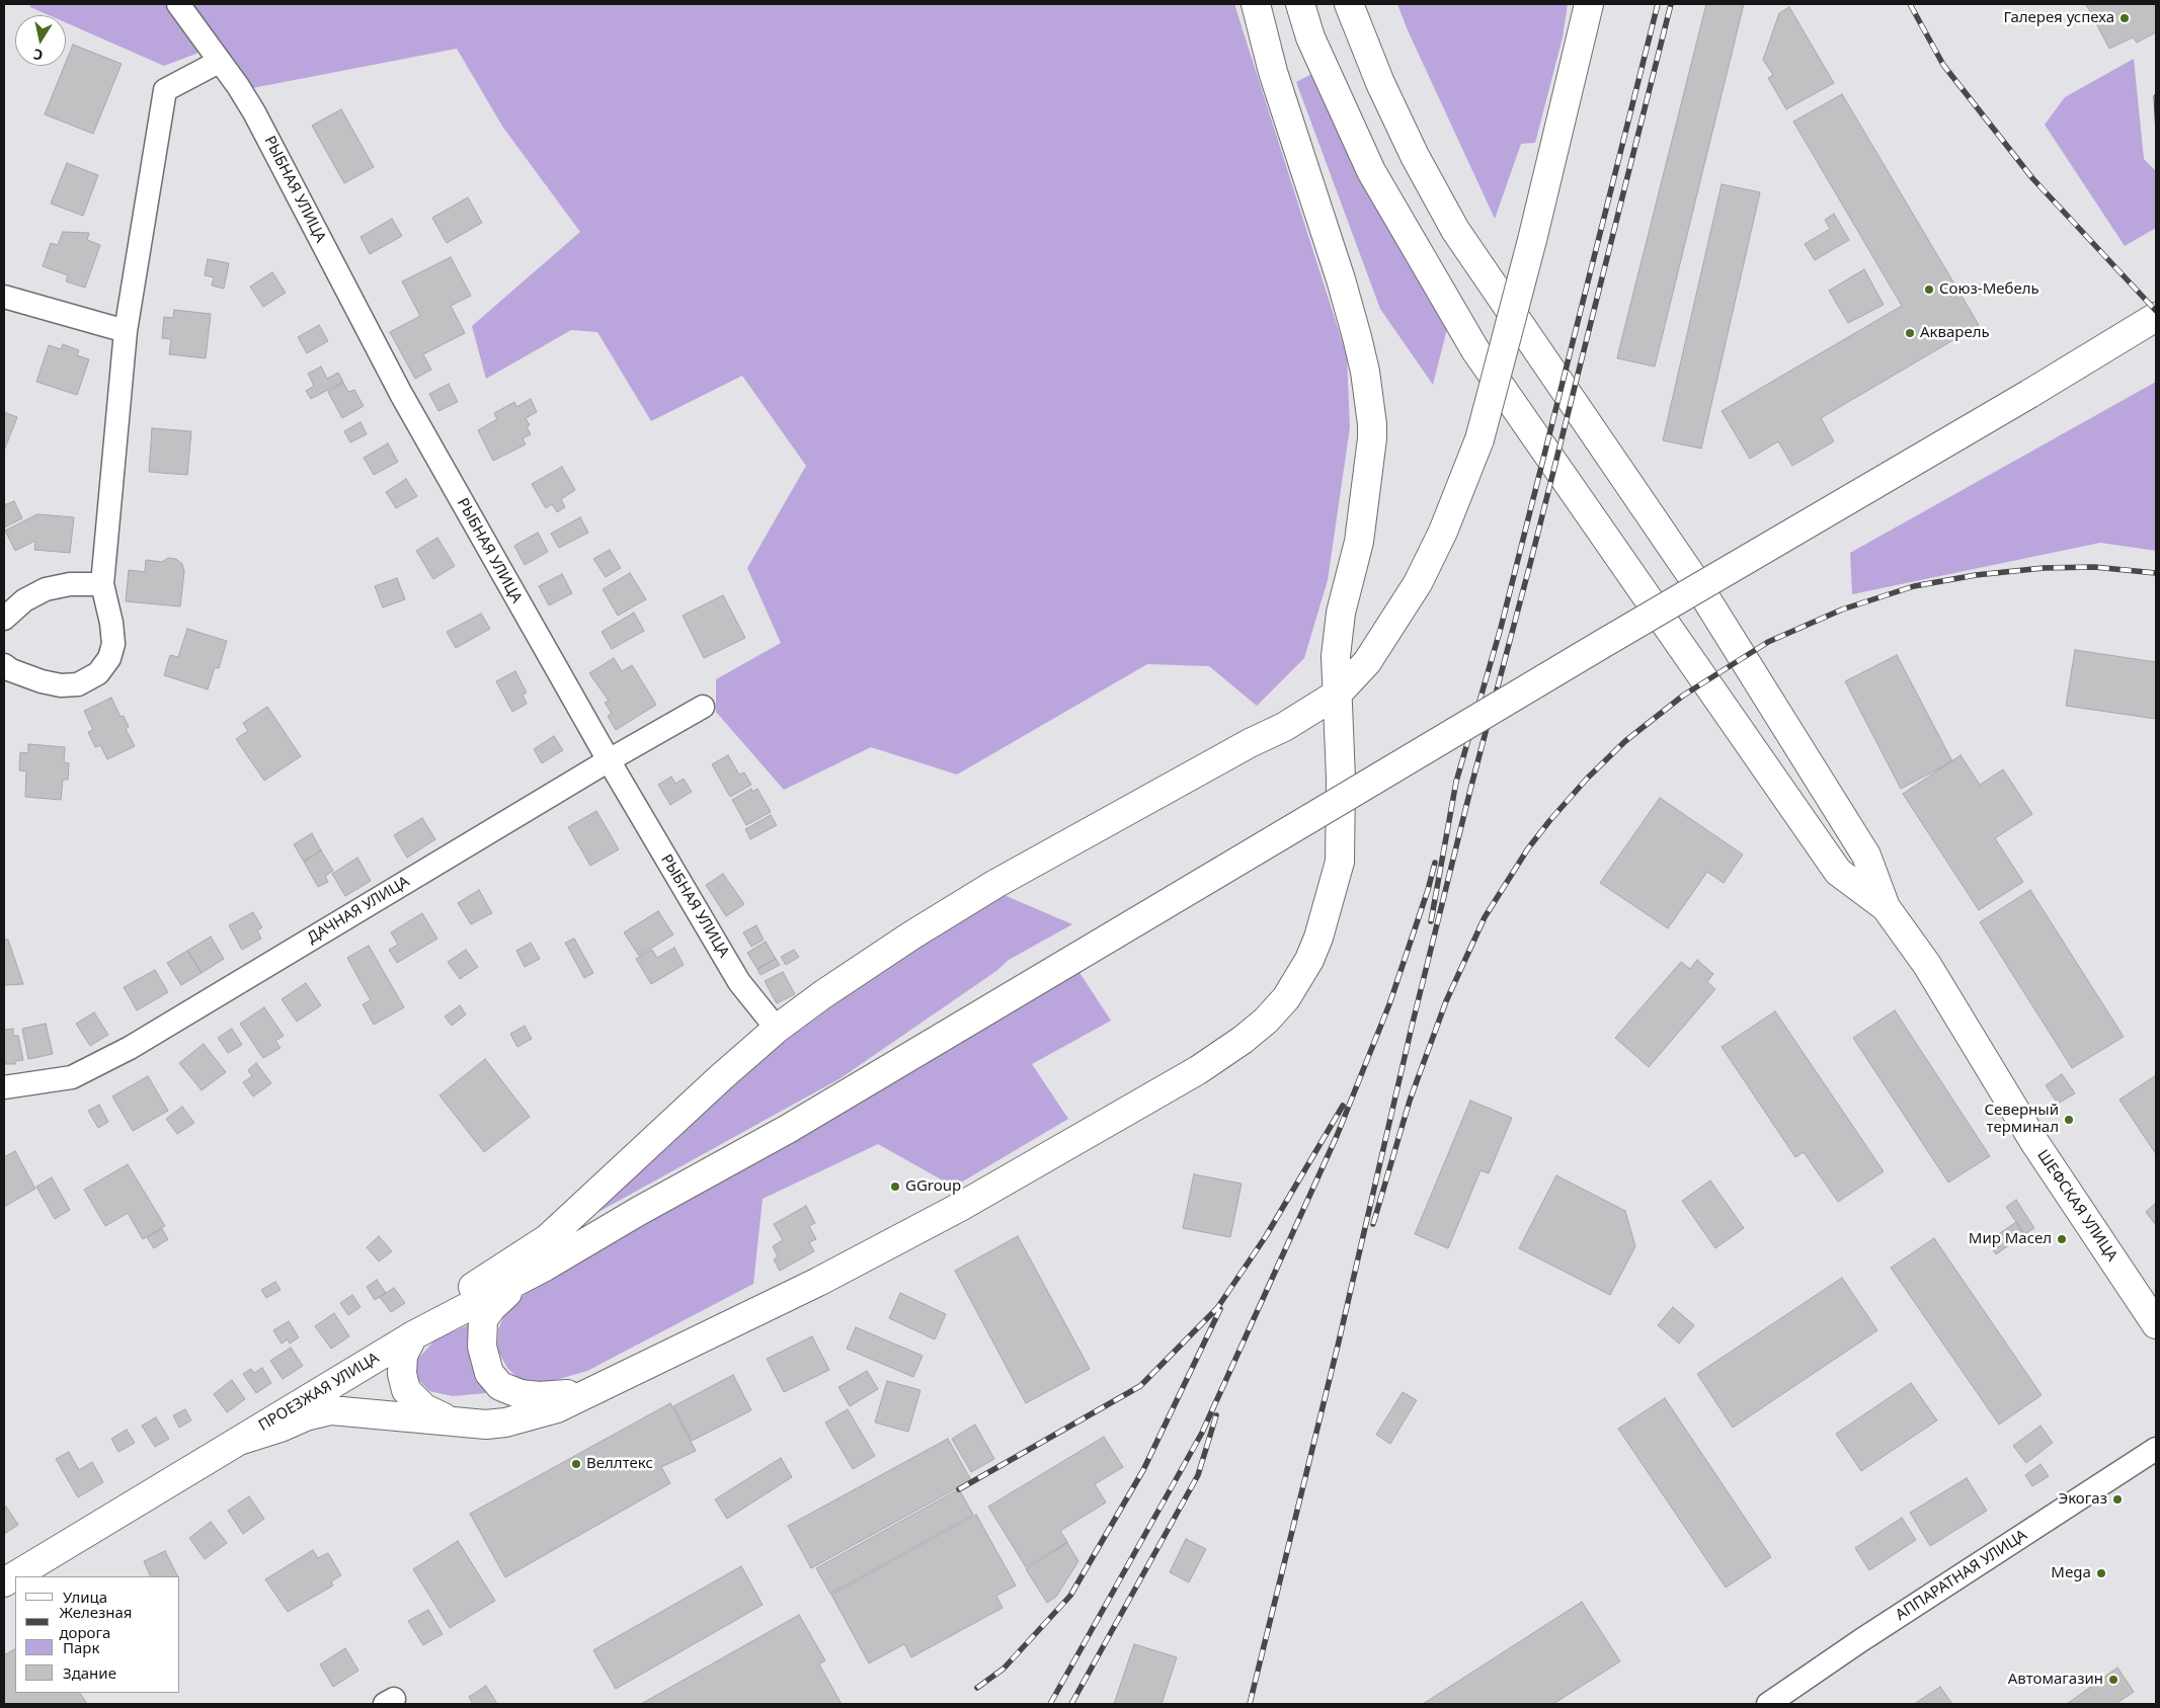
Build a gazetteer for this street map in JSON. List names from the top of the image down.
{
  "streets": {
    "main road": ["ШЕФСКАЯ УЛИЦА", "ПРОЕЗЖАЯ УЛИЦА"],
    "street": ["РЫБНАЯ УЛИЦА", "ДАЧНАЯ УЛИЦА", "АППАРАТНАЯ УЛИЦА"]
  },
  "crossings": [
    ["РЫБНАЯ УЛИЦА", "ДАЧНАЯ УЛИЦА"]
  ],
  "places": [
    "Галерея успеха",
    "Союз-Мебель",
    "Акварель",
    "Северный терминал",
    "GGroup",
    "Мир Масел",
    "Веллтекс",
    "Экогаз",
    "Mega",
    "Автомагазин"
  ],
  "legend": [
    "Улица",
    "Железная дорога",
    "Парк",
    "Здание"
  ],
  "north": "bottom"
}
